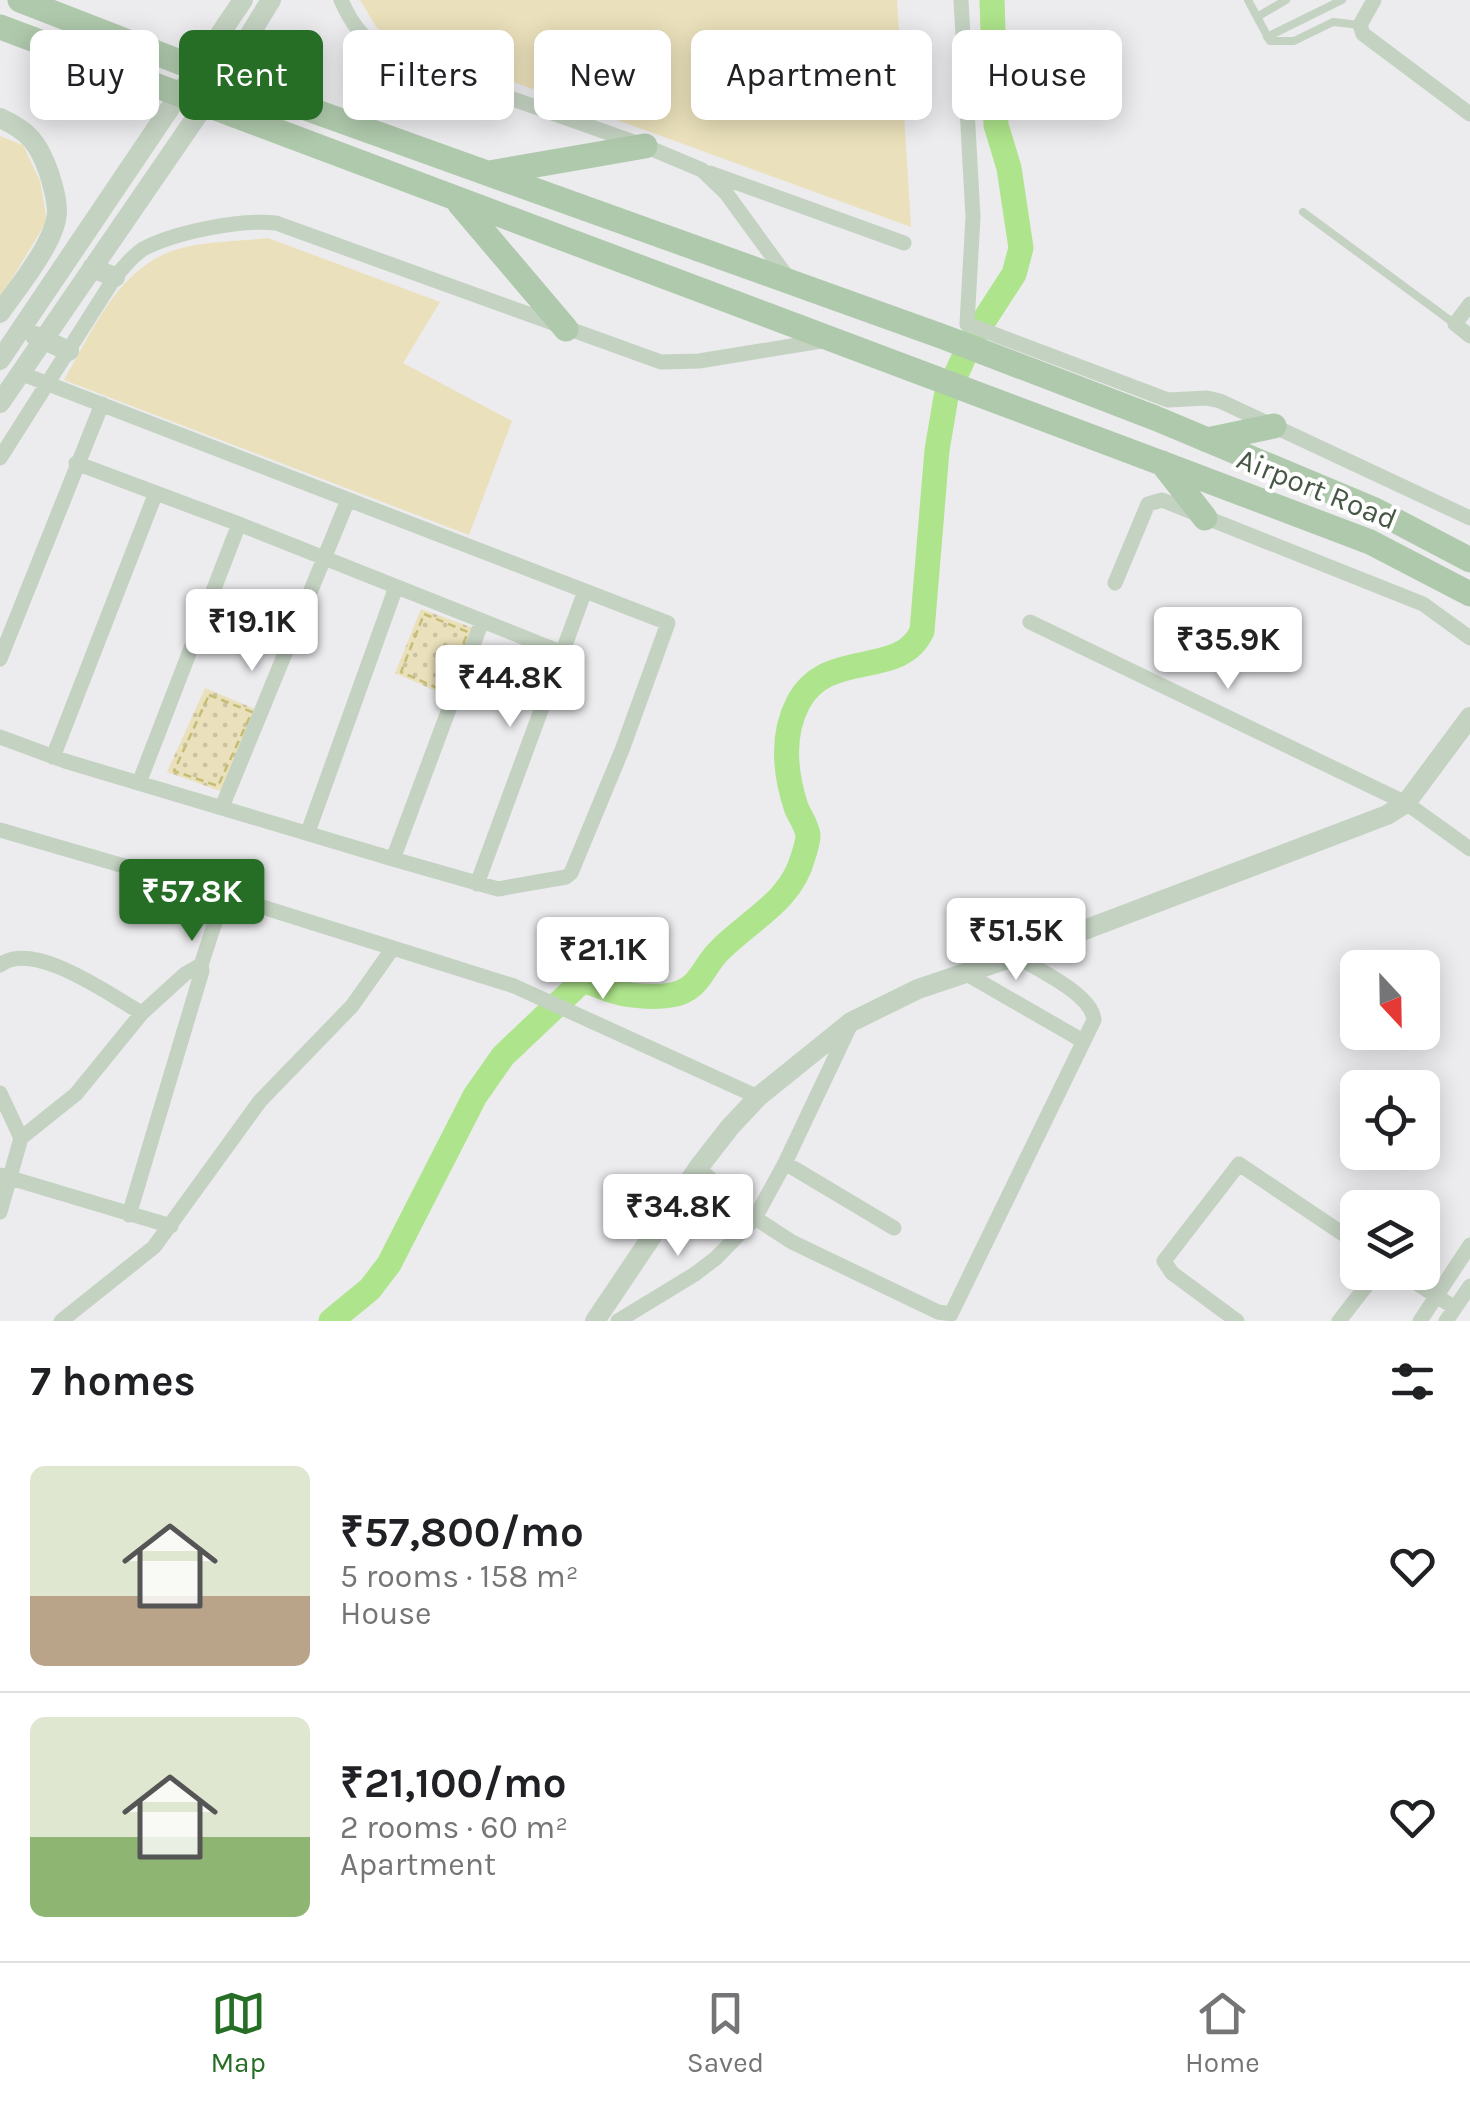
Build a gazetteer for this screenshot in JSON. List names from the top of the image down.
{
  "streets": {
    "main road": ["Airport Road"]
  },
  "north": "bottom",
  "page": {
    "chip": [
      "Buy",
      "Rent",
      "Filters",
      "New",
      "Apartment",
      "House"
    ],
    "price": [
      "₹19.1K",
      "₹35.9K",
      "₹44.8K",
      "₹57.8K",
      "₹51.5K",
      "₹21.1K",
      "₹34.8K"
    ],
    "heading": "7 homes",
    "list": [
      {
        "name": "₹57,800/mo",
        "note": "5 rooms · 158 m² · House"
      },
      {
        "name": "₹21,100/mo",
        "note": "2 rooms · 60 m² · Apartment"
      }
    ],
    "tabs": ["Map", "Saved", "Home"]
  }
}
